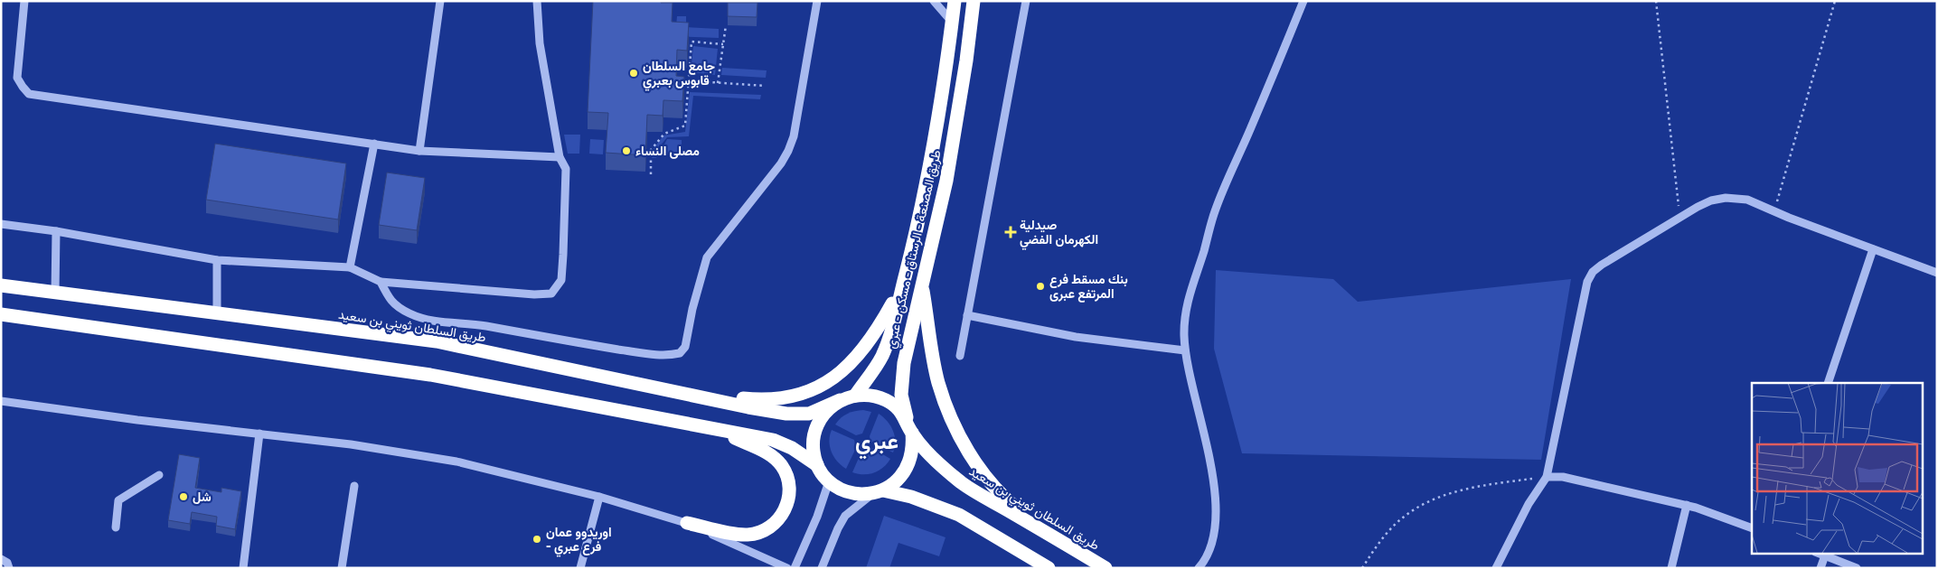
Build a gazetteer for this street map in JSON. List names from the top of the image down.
{
  "streets": {
    "highway": ["طريق المصنعة - الرستاق - مسكن - عبري", "طريق السلطان ثويني بن سعيد"]
  },
  "crossings": [
    ["طريق المصنعة - الرستاق - مسكن - عبري", "طريق السلطان ثويني بن سعيد"]
  ],
  "districts": ["عبري"],
  "places": {
    "other": [
      "جامع السلطان قابوس بعبري",
      "مصلى النساء",
      "بنك مسقط فرع المرتفع عبرى",
      "شل",
      "اوريدوو عمان - فرع عبري"
    ],
    "health": ["صيدلية الكهرمان الفضي"]
  }
}
